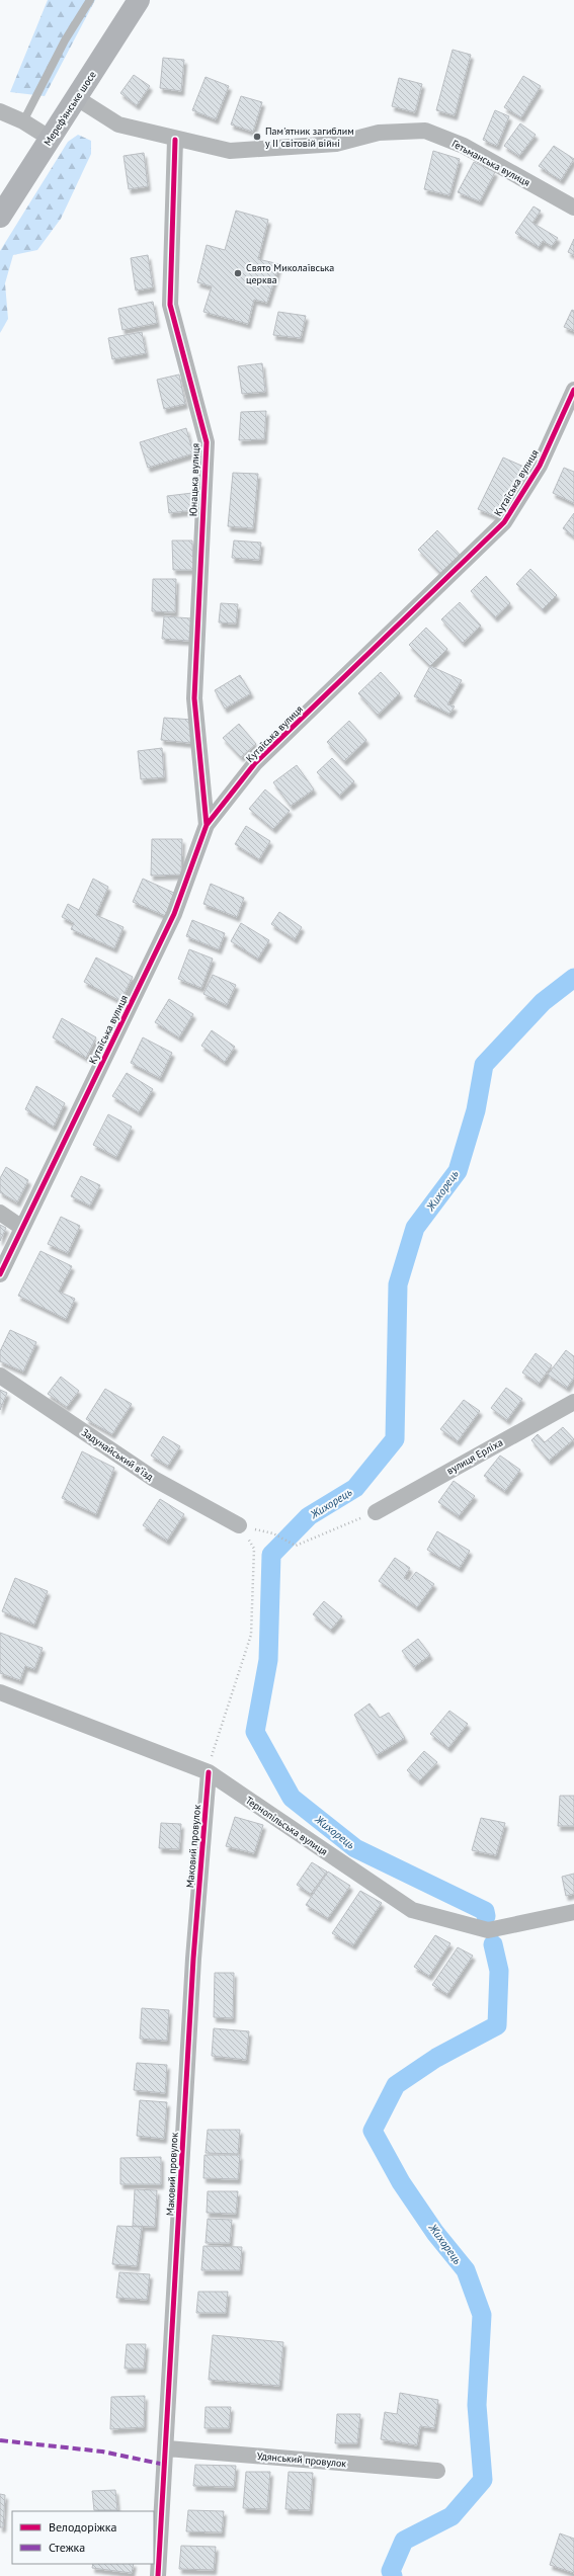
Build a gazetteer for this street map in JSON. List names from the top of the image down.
{
  "streets": {
    "highway": ["Мереф'янське шосе"],
    "street": [
      "Гетьманська вулиця",
      "Юнацька вулиця",
      "Кутаїська вулиця",
      "Задунайський в’їзд",
      "вулиця Ерліха",
      "Тернопільська вулиця",
      "Маковий провулок",
      "Удянський провулок"
    ]
  },
  "crossings": [
    ["Мереф'янське шосе", "Гетьманська вулиця"],
    ["Гетьманська вулиця", "Юнацька вулиця"],
    ["Юнацька вулиця", "Кутаїська вулиця"],
    ["Тернопільська вулиця", "Маковий провулок"],
    ["Маковий провулок", "Удянський провулок"]
  ],
  "water": ["Жихорець"],
  "places": ["Пам'ятник загиблим у II світовій війні", "Свято Миколаївська церква"],
  "legend": ["Велодоріжка", "Стежка"]
}
